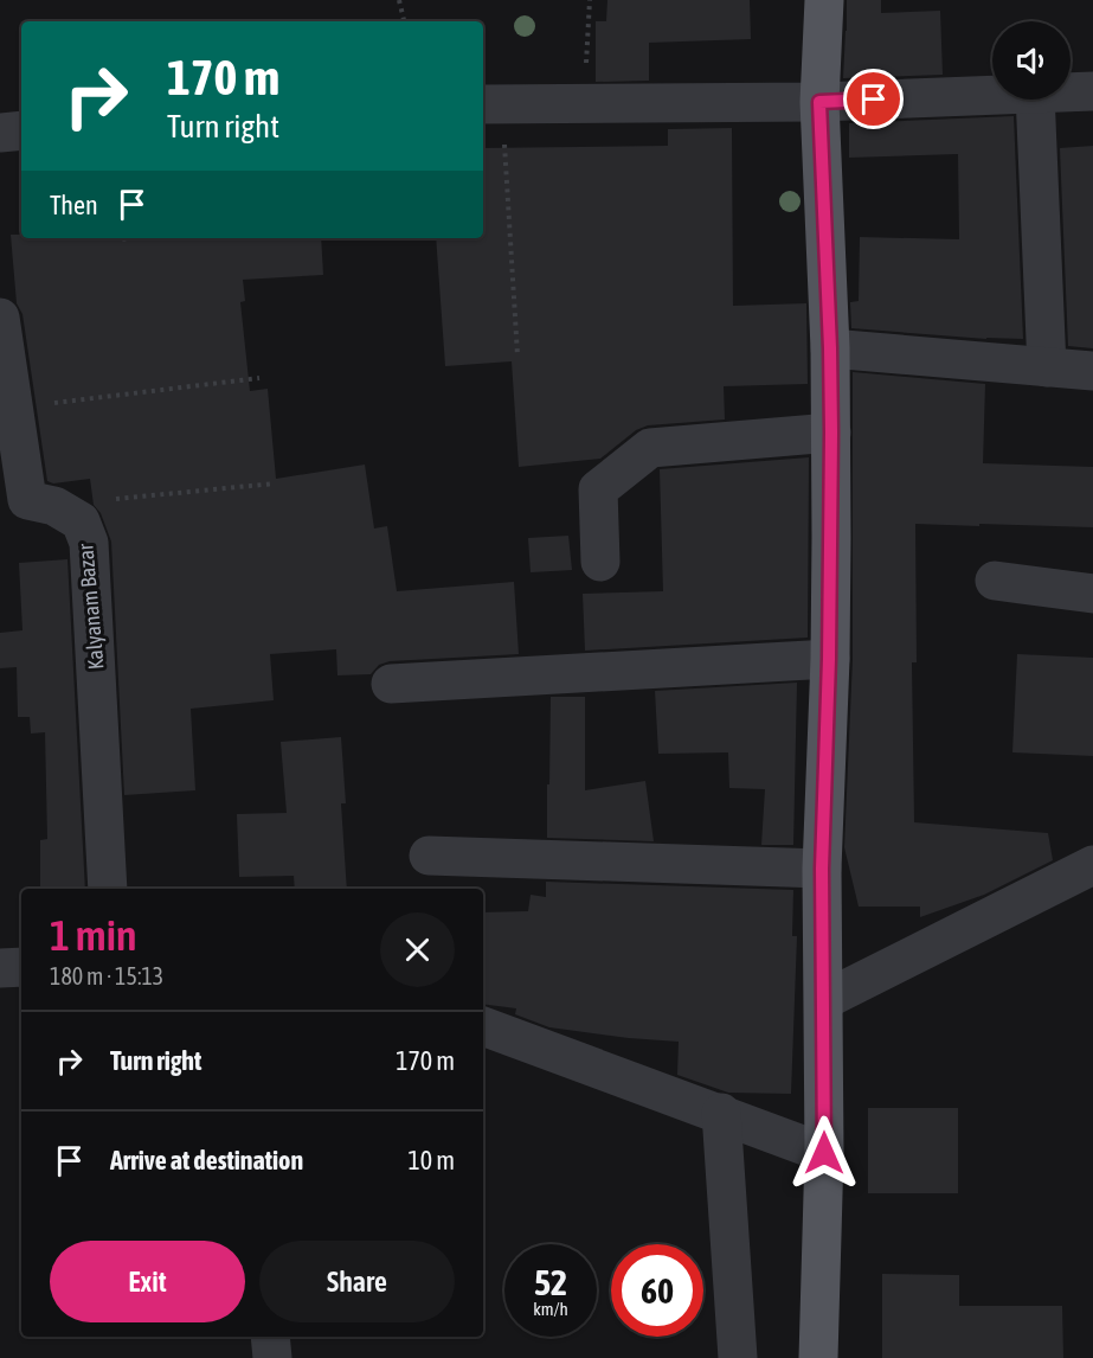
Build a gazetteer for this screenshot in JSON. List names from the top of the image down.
{
  "streets": {
    "street": ["Kalyanam Bazar"]
  },
  "page": {
    "turn": ["170 m", "Turn right"],
    "then": "Then",
    "heading": ["1 min", "180 m · 15:13"],
    "list": [
      {
        "name": "Turn right",
        "value": "170 m"
      },
      {
        "name": "Arrive at destination",
        "value": "10 m"
      }
    ],
    "buttons": ["Exit", "Share"],
    "speed": "52 km/h",
    "limit": "60"
  }
}
